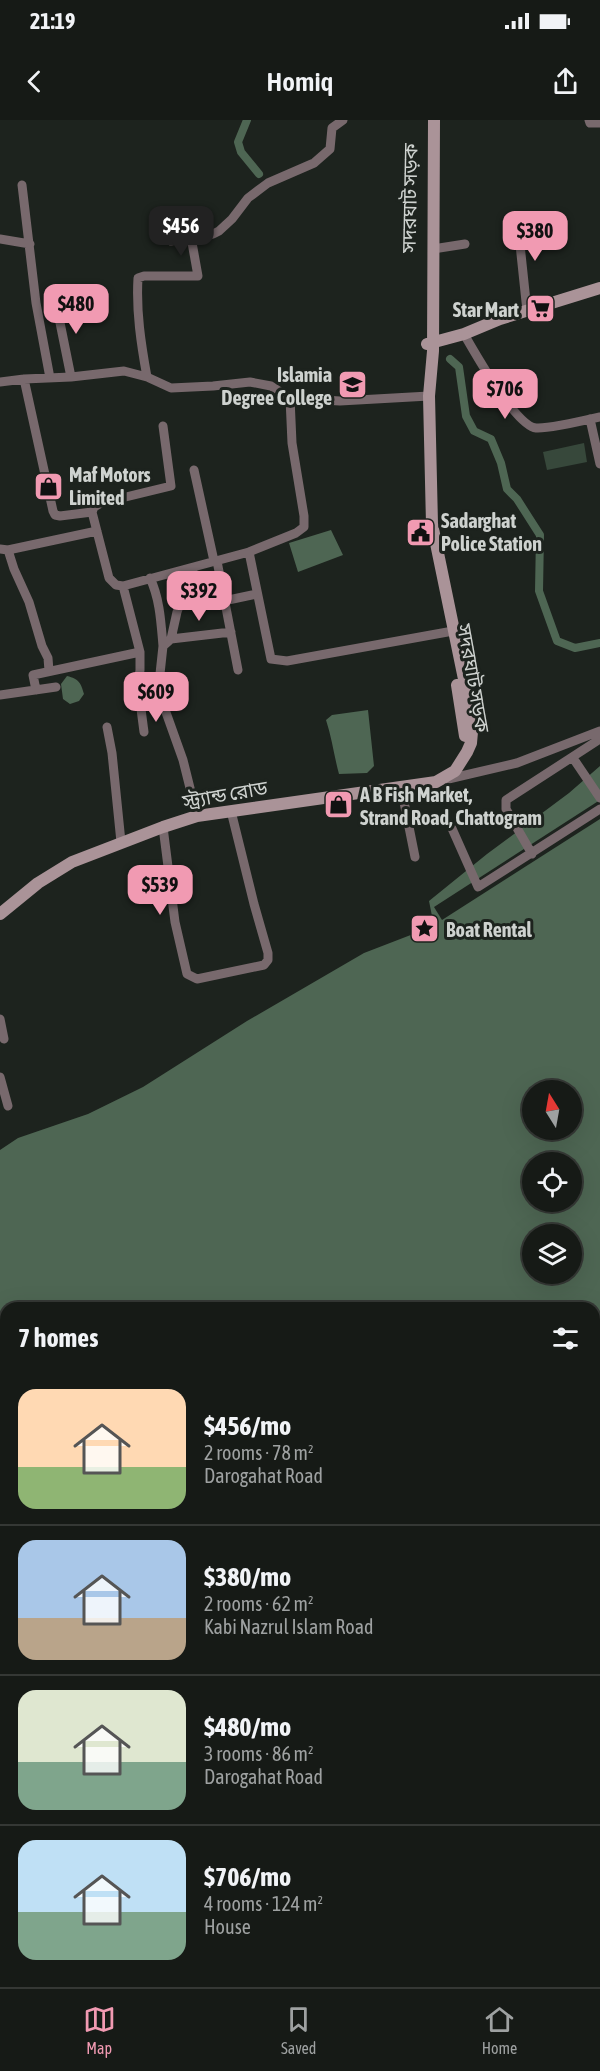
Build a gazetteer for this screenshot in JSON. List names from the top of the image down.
{
  "streets": {
    "main road": ["সদরঘাট সড়ক", "স্ট্র্যান্ড রোড"]
  },
  "crossings": [
    ["সদরঘাট সড়ক", "স্ট্র্যান্ড রোড"]
  ],
  "places": {
    "supermarket": ["Star Mart"],
    "school or university": ["Islamia Degree College"],
    "shop": ["Maf Motors Limited", "A B Fish Market, Strand Road, Chattogram"],
    "public building": ["Sadarghat Police Station"],
    "place": ["Boat Rental"]
  },
  "north": "top",
  "page": {
    "status": "21:19",
    "header": "Homiq",
    "price": [
      "$456",
      "$380",
      "$480",
      "$706",
      "$392",
      "$609",
      "$539"
    ],
    "heading": "7 homes",
    "list": [
      {
        "name": "$456/mo",
        "note": "2 rooms · 78 m² · Darogahat Road"
      },
      {
        "name": "$380/mo",
        "note": "2 rooms · 62 m² · Kabi Nazrul Islam Road"
      },
      {
        "name": "$480/mo",
        "note": "3 rooms · 86 m² · Darogahat Road"
      },
      {
        "name": "$706/mo",
        "note": "4 rooms · 124 m² · House"
      }
    ],
    "tabs": ["Map", "Saved", "Home"]
  }
}
